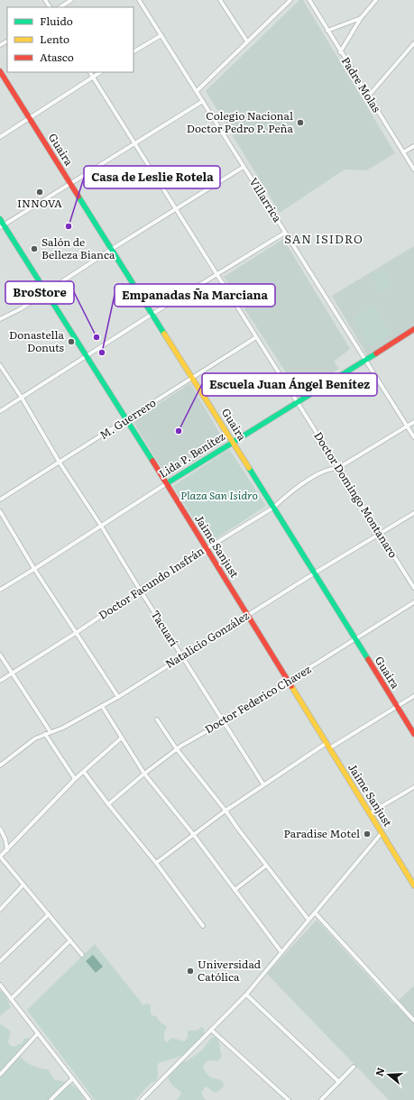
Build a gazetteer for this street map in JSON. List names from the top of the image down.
{
  "streets": {
    "street": [
      "Padre Molas",
      "Guaira",
      "Villarrica",
      "M. Guerrero",
      "Lida P. Benítez",
      "Doctor Domingo Montanaro",
      "Jaime Sanjust",
      "Doctor Facundo Insfrán",
      "Tacuarí",
      "Natalicio González",
      "Doctor Federico Chavez"
    ]
  },
  "crossings": [
    ["Guaira", "M. Guerrero"],
    ["Guaira", "Lida P. Benítez"],
    ["Guaira", "Doctor Facundo Insfrán"],
    ["Guaira", "Natalicio González"],
    ["Guaira", "Doctor Federico Chavez"],
    ["Villarrica", "Lida P. Benítez"],
    ["Villarrica", "Doctor Facundo Insfrán"],
    ["M. Guerrero", "Doctor Domingo Montanaro"],
    ["M. Guerrero", "Jaime Sanjust"],
    ["M. Guerrero", "Tacuarí"],
    ["Lida P. Benítez", "Doctor Domingo Montanaro"],
    ["Lida P. Benítez", "Jaime Sanjust"],
    ["Lida P. Benítez", "Tacuarí"],
    ["Doctor Domingo Montanaro", "Doctor Facundo Insfrán"],
    ["Doctor Domingo Montanaro", "Natalicio González"],
    ["Jaime Sanjust", "Doctor Facundo Insfrán"],
    ["Jaime Sanjust", "Natalicio González"],
    ["Jaime Sanjust", "Doctor Federico Chavez"],
    ["Doctor Facundo Insfrán", "Tacuarí"],
    ["Tacuarí", "Natalicio González"],
    ["Tacuarí", "Doctor Federico Chavez"]
  ],
  "districts": ["SAN ISIDRO"],
  "parks": ["Plaza San Isidro"],
  "places": [
    "Colegio Nacional Doctor Pedro P. Peña",
    "INNOVA",
    "Casa de Leslie Rotela",
    "Salón de Belleza Bianca",
    "BroStore",
    "Donastella Donuts",
    "Empanadas Ña Marciana",
    "Escuela Juan Ángel Benítez",
    "Paradise Motel",
    "Universidad Católica"
  ],
  "legend": ["Fluido", "Lento", "Atasco"],
  "north": "left"
}
